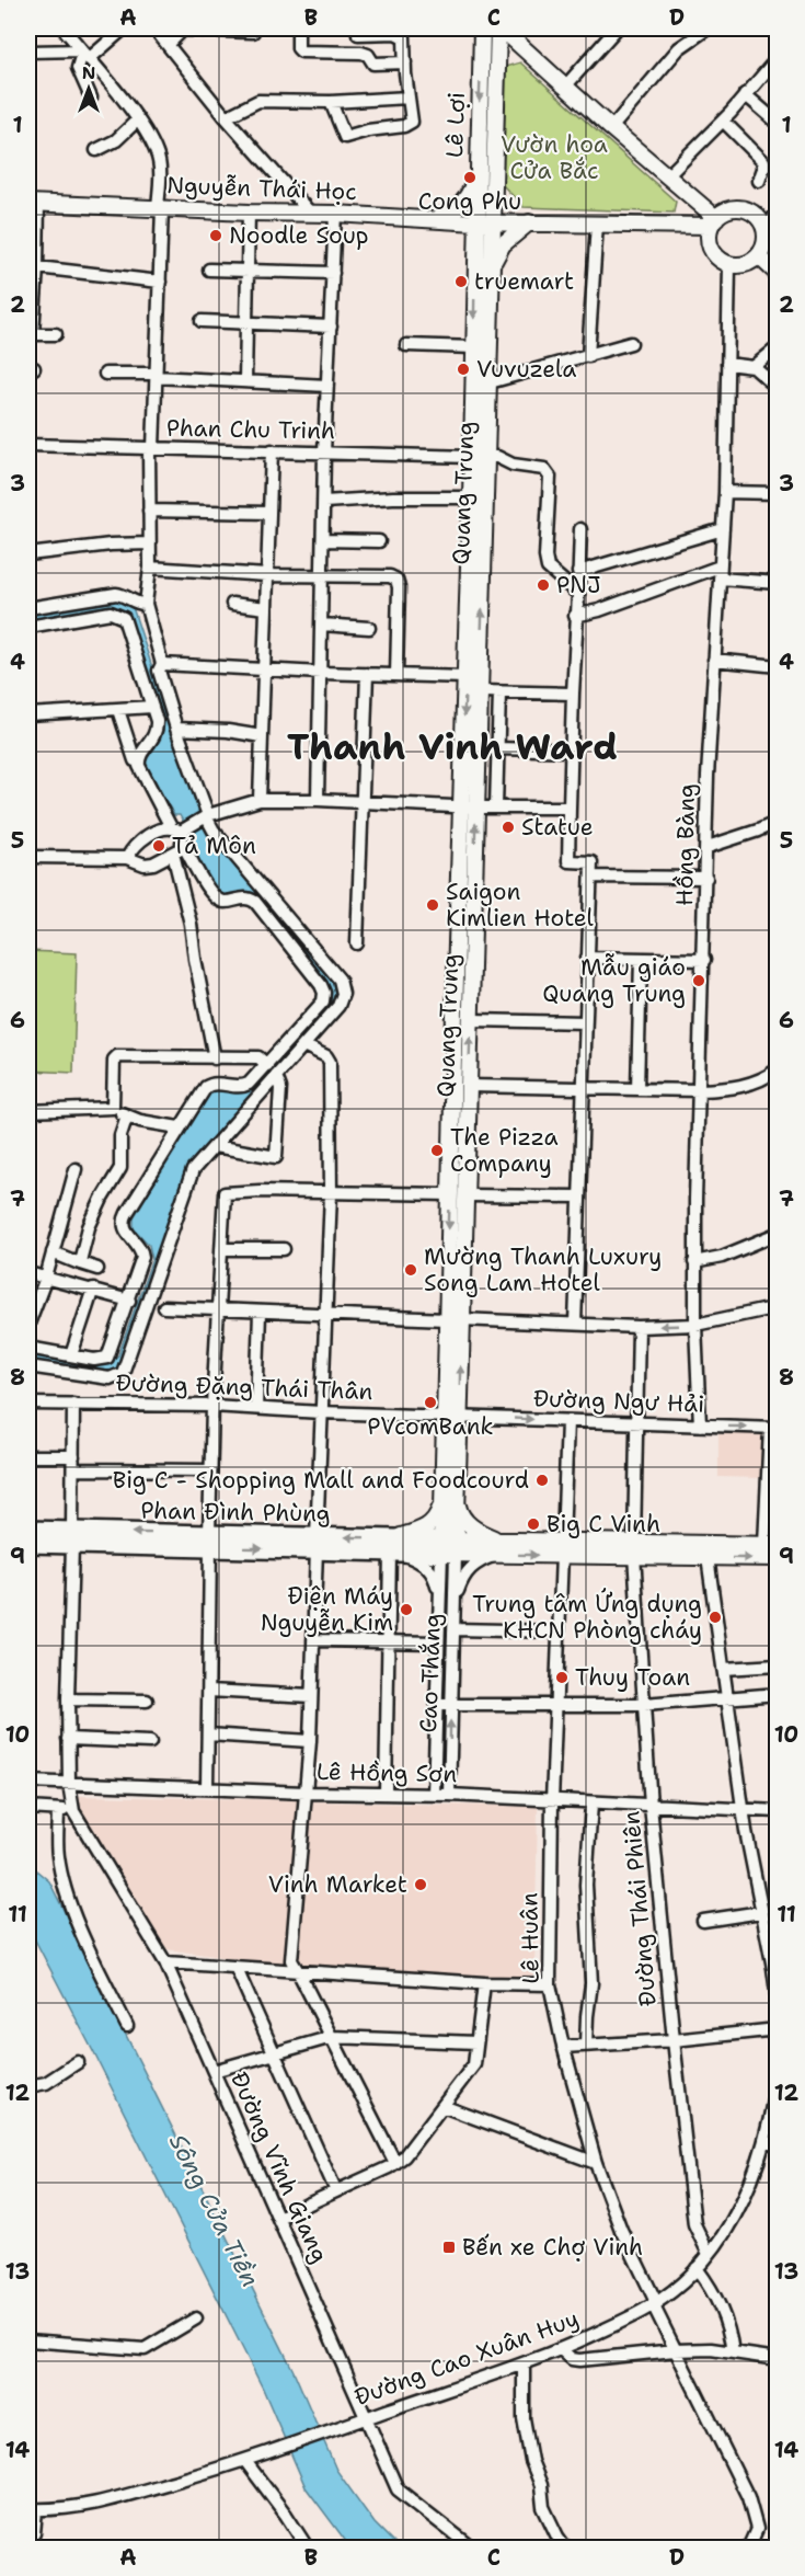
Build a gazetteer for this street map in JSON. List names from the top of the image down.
{
  "streets": {
    "highway": ["Phan Đình Phùng"],
    "main road": ["Lê Lợi", "Nguyễn Thái Học", "Quang Trung"],
    "street": [
      "Phan Chu Trinh",
      "Hồng Bàng",
      "Đường Đặng Thái Thân",
      "Đường Ngư Hải",
      "Cao Thắng",
      "Lê Hồng Sơn",
      "Đường Thái Phiên",
      "Lê Huân",
      "Đường Vĩnh Giang",
      "Đường Cao Xuân Huy"
    ]
  },
  "crossings": [
    ["Lê Lợi", "Nguyễn Thái Học"],
    ["Lê Lợi", "Quang Trung"],
    ["Nguyễn Thái Học", "Quang Trung"],
    ["Nguyễn Thái Học", "Hồng Bàng"],
    ["Phan Chu Trinh", "Quang Trung"],
    ["Quang Trung", "Đường Đặng Thái Thân"],
    ["Quang Trung", "Đường Ngư Hải"],
    ["Quang Trung", "Phan Đình Phùng"],
    ["Quang Trung", "Cao Thắng"],
    ["Hồng Bàng", "Đường Ngư Hải"],
    ["Đường Đặng Thái Thân", "Đường Ngư Hải"],
    ["Đường Đặng Thái Thân", "Đường Vĩnh Giang"],
    ["Đường Ngư Hải", "Đường Thái Phiên"],
    ["Đường Ngư Hải", "Lê Huân"],
    ["Phan Đình Phùng", "Cao Thắng"],
    ["Phan Đình Phùng", "Đường Vĩnh Giang"],
    ["Cao Thắng", "Lê Hồng Sơn"],
    ["Lê Hồng Sơn", "Đường Thái Phiên"],
    ["Lê Hồng Sơn", "Lê Huân"],
    ["Lê Hồng Sơn", "Đường Vĩnh Giang"],
    ["Đường Thái Phiên", "Đường Cao Xuân Huy"],
    ["Lê Huân", "Đường Cao Xuân Huy"],
    ["Đường Vĩnh Giang", "Đường Cao Xuân Huy"]
  ],
  "districts": ["Thanh Vinh Ward"],
  "water": ["Sông Cửa Tiền"],
  "parks": ["Vườn hoa Cửa Bắc"],
  "places": {
    "other": [
      "Cong Phu",
      "Noodle Soup",
      "truemart",
      "Vuvuzela",
      "PNJ",
      "Statue",
      "Tả Môn",
      "Saigon Kimlien Hotel",
      "Mẫu giáo Quang Trung",
      "The Pizza Company",
      "Mường Thanh Luxury Song Lam Hotel",
      "PVcomBank",
      "Big C - Shopping Mall and Foodcourd",
      "Big C Vinh",
      "Điện Máy Nguyễn Kim",
      "Trung tâm Ứng dụng KHCN Phòng cháy",
      "Thuy Toan",
      "Vinh Market"
    ],
    "transit": ["Bến xe Chợ Vinh"]
  },
  "north": "top",
  "grid": {
    "columns": [
      "A",
      "B",
      "C",
      "D"
    ],
    "rows": [
      "1",
      "2",
      "3",
      "4",
      "5",
      "6",
      "7",
      "8",
      "9",
      "10",
      "11",
      "12",
      "13",
      "14"
    ]
  }
}
